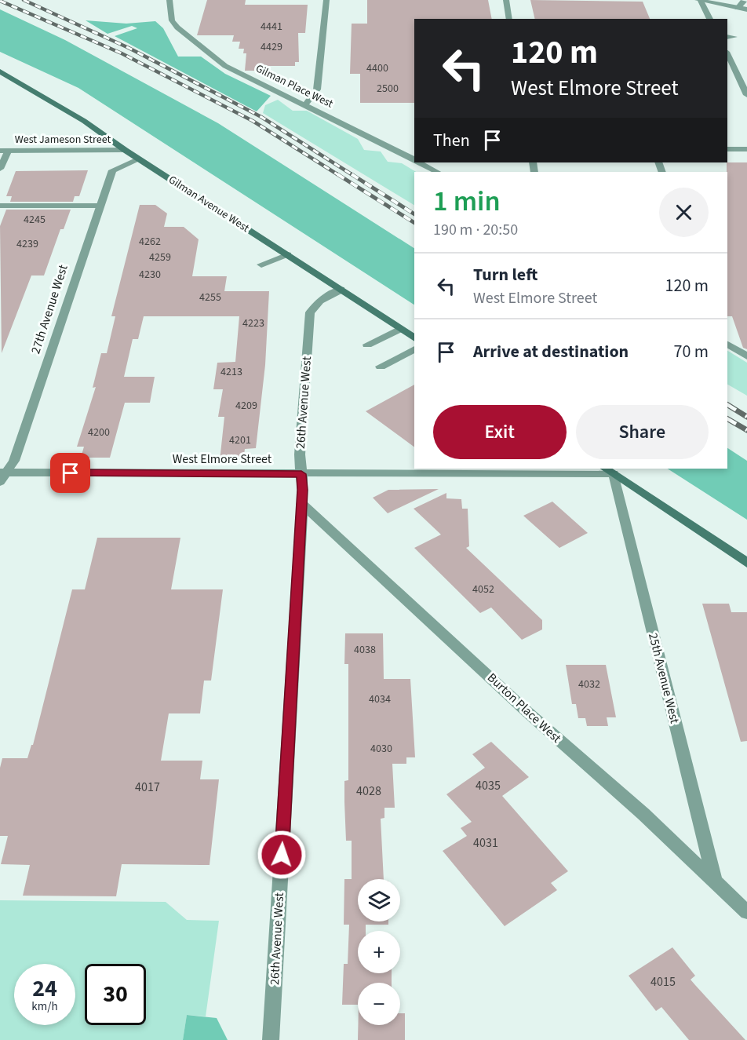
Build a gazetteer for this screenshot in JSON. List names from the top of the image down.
{
  "streets": {
    "main road": ["Gilman Avenue West"],
    "street": [
      "Gilman Place West",
      "West Jameson Street",
      "27th Avenue West",
      "26th Avenue West",
      "West Elmore Street",
      "25th Avenue West",
      "Burton Place West"
    ]
  },
  "crossings": [
    ["West Jameson Street", "Gilman Avenue West"],
    ["Gilman Avenue West", "27th Avenue West"],
    ["Gilman Avenue West", "26th Avenue West"],
    ["27th Avenue West", "West Elmore Street"],
    ["26th Avenue West", "West Elmore Street"],
    ["26th Avenue West", "Burton Place West"],
    ["West Elmore Street", "25th Avenue West"],
    ["25th Avenue West", "Burton Place West"]
  ],
  "house_numbers": [
    "4441",
    "4429",
    "4400",
    "2500",
    "4245",
    "4262",
    "4239",
    "4259",
    "4230",
    "4255",
    "4223",
    "4213",
    "4209",
    "4200",
    "4201",
    "4052",
    "4038",
    "4032",
    "4034",
    "4030",
    "4035",
    "4017",
    "4028",
    "4031",
    "4015"
  ],
  "page": {
    "turn": ["120 m", "West Elmore Street"],
    "then": "Then",
    "heading": ["1 min", "190 m · 20:50"],
    "list": [
      {
        "name": "Turn left",
        "note": "West Elmore Street",
        "value": "120 m"
      },
      {
        "name": "Arrive at destination",
        "value": "70 m"
      }
    ],
    "buttons": ["Exit", "Share"],
    "map_buttons": ["+", "−"],
    "speed": "24 km/h",
    "limit": "30"
  }
}
